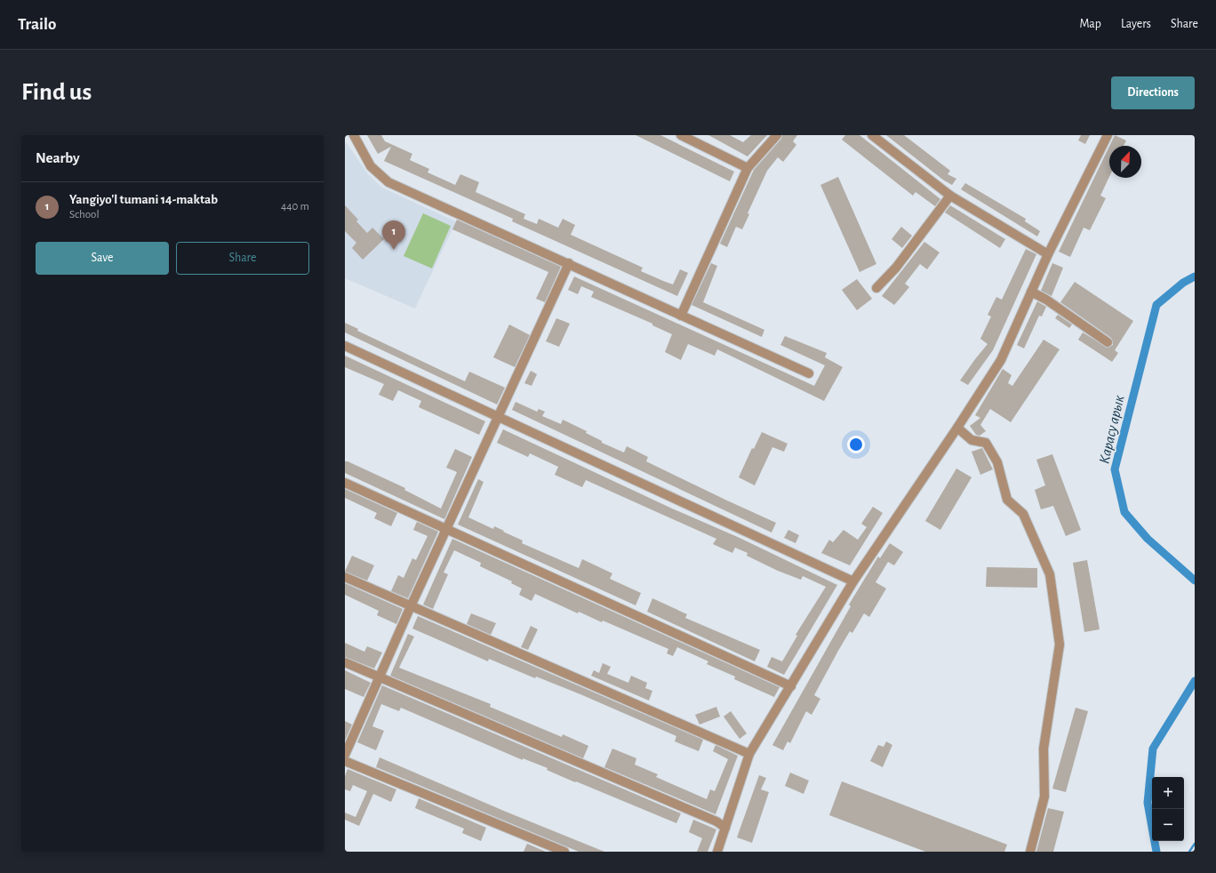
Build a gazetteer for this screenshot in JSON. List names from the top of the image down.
{
  "water": ["Карасу арык"],
  "north": "top right",
  "page": {
    "header": "Trailo",
    "nav": ["Map", "Layers", "Share"],
    "buttons": [
      "Directions",
      ["Save", "Share"]
    ],
    "title": "Find us",
    "heading": "Nearby",
    "list": [
      {
        "mark": "1",
        "name": "Yangiyo'l tumani 14-maktab",
        "note": "School",
        "value": "440 m"
      }
    ],
    "pins": "1",
    "map_buttons": ["+", "−"]
  }
}
